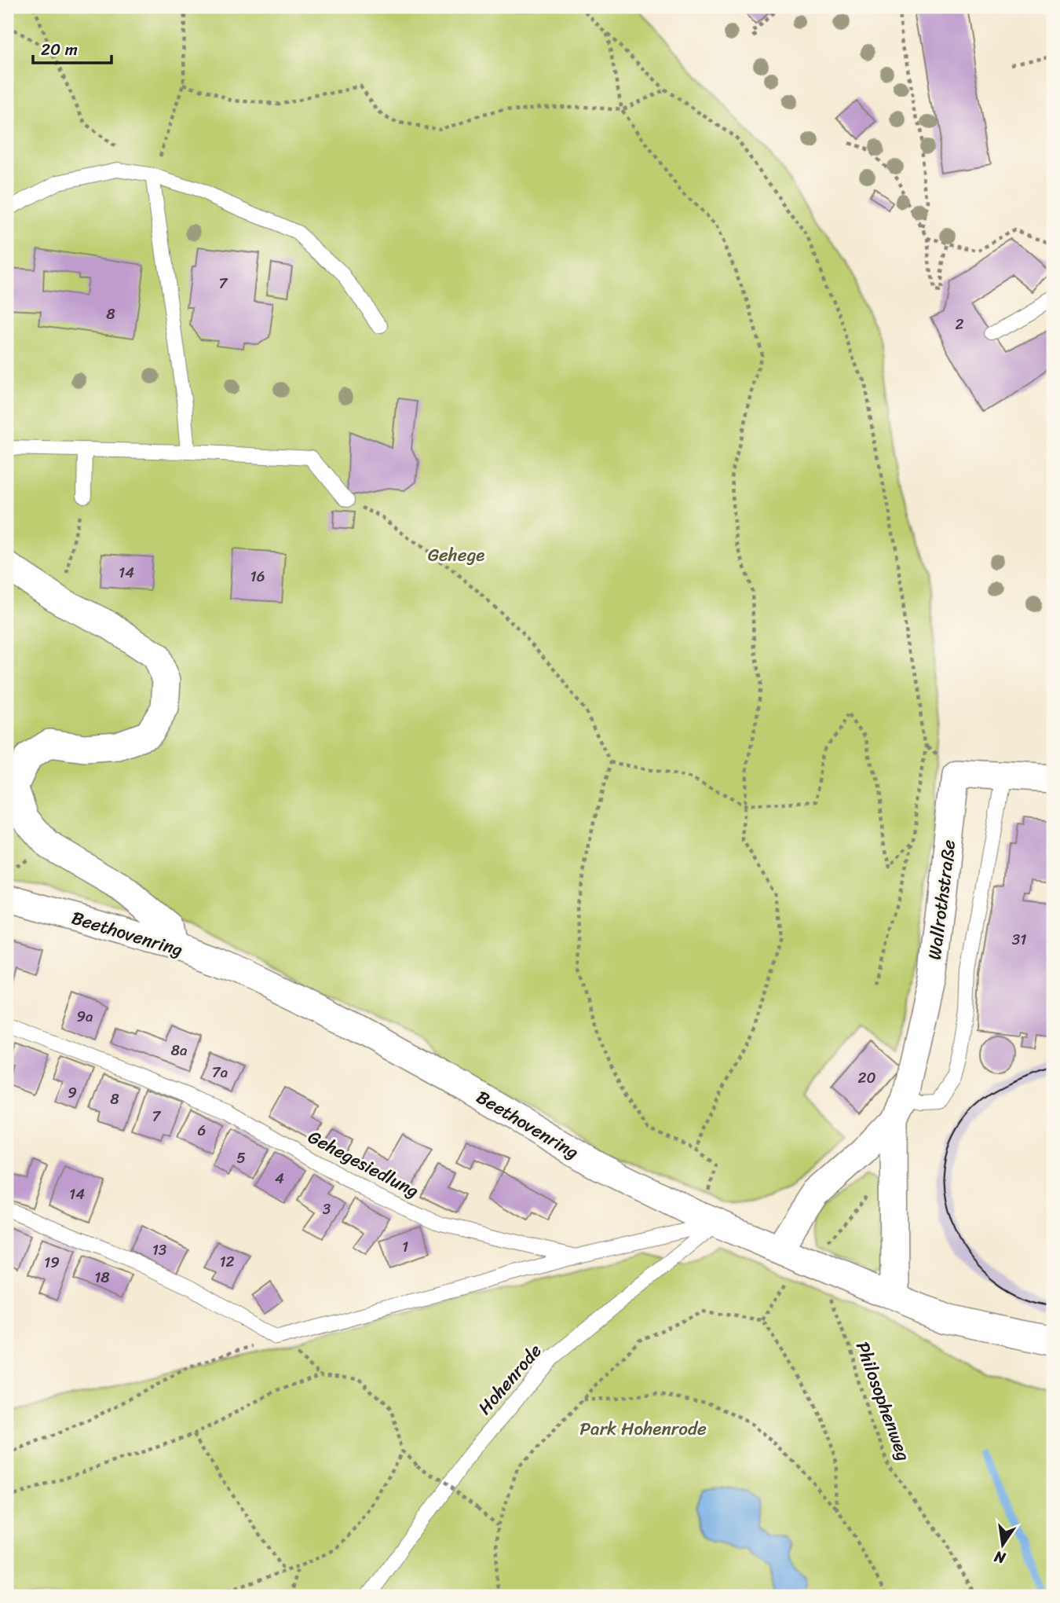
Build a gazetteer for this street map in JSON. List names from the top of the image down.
{
  "streets": {
    "street": ["Wallrothstraße", "Beethovenring"],
    "lane": ["Gehegesiedlung", "Hohenrode"],
    "path": ["Philosophenweg"]
  },
  "crossings": [
    ["Wallrothstraße", "Beethovenring"],
    ["Beethovenring", "Gehegesiedlung"],
    ["Beethovenring", "Hohenrode"],
    ["Beethovenring", "Philosophenweg"],
    ["Gehegesiedlung", "Hohenrode"]
  ],
  "parks": ["Gehege", "Park Hohenrode"],
  "house_numbers": [
    "7",
    "8",
    "2",
    "14",
    "16",
    "31",
    "9a",
    "8a",
    "7a",
    "20",
    "9",
    "8",
    "7",
    "6",
    "5",
    "4",
    "14",
    "3",
    "1",
    "13",
    "12",
    "19",
    "18"
  ],
  "scale_bar": "20 m",
  "north": "bottom"
}
